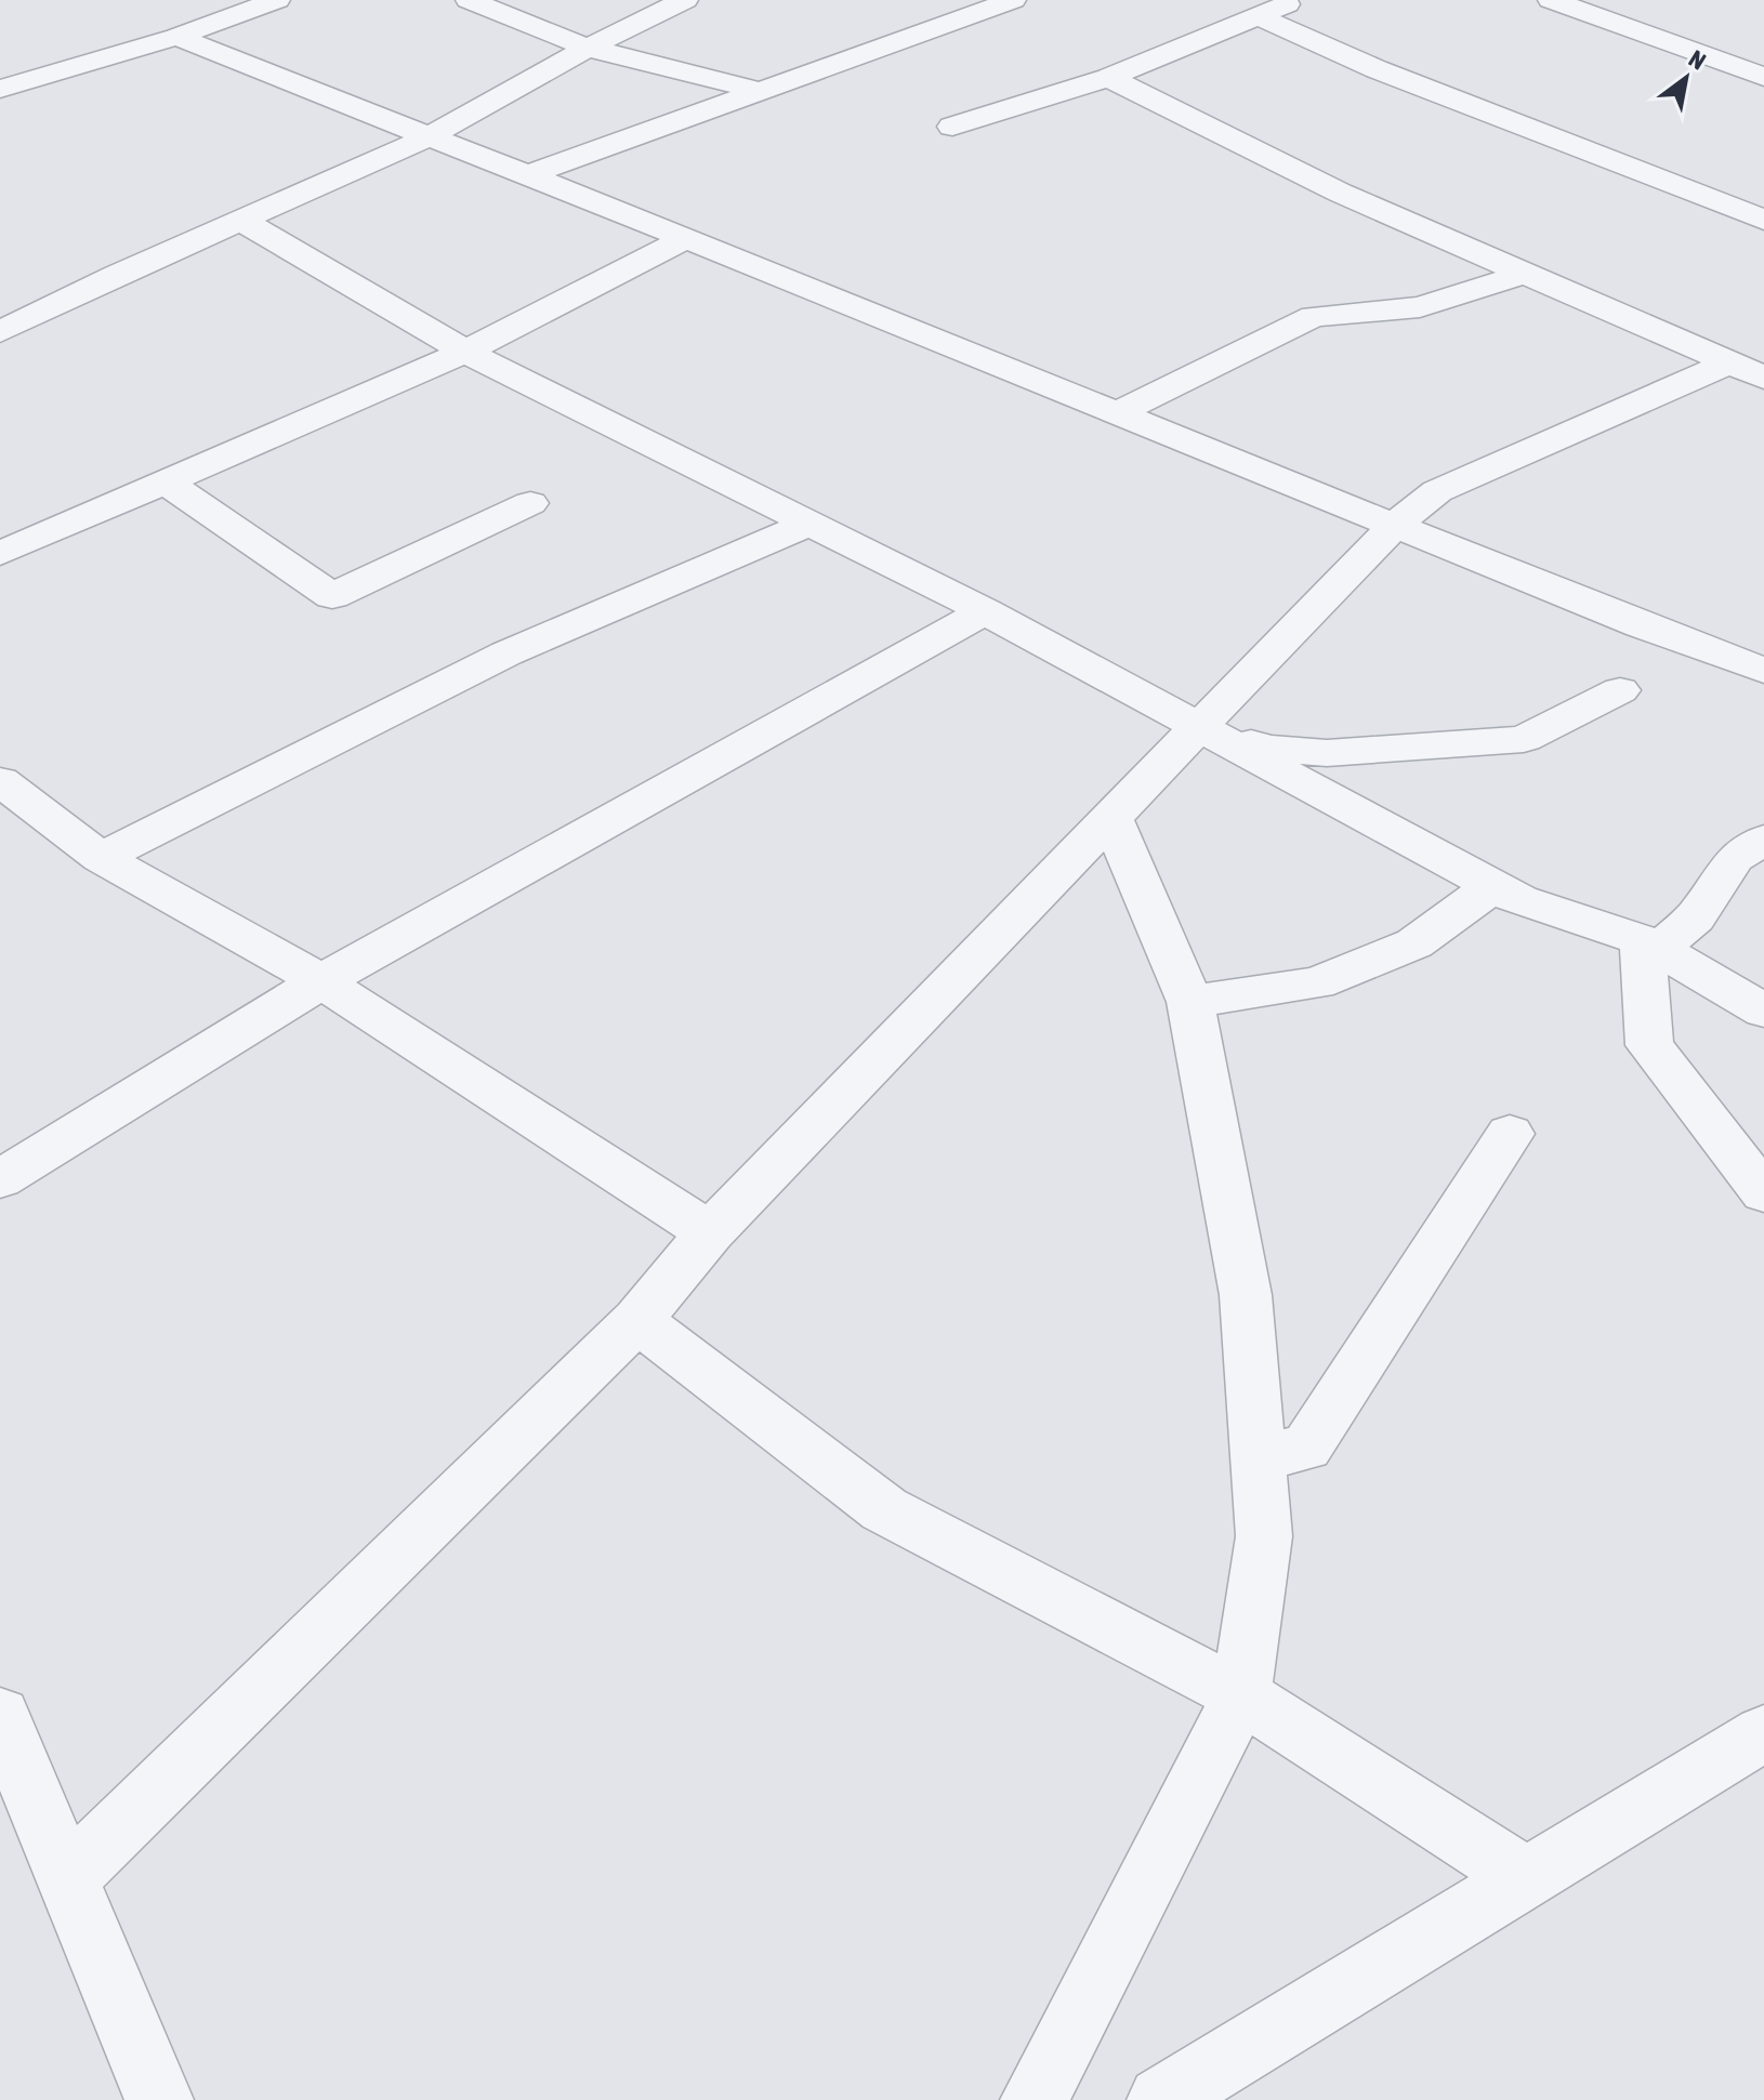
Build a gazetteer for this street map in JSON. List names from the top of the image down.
{
  "north": "top right"
}
